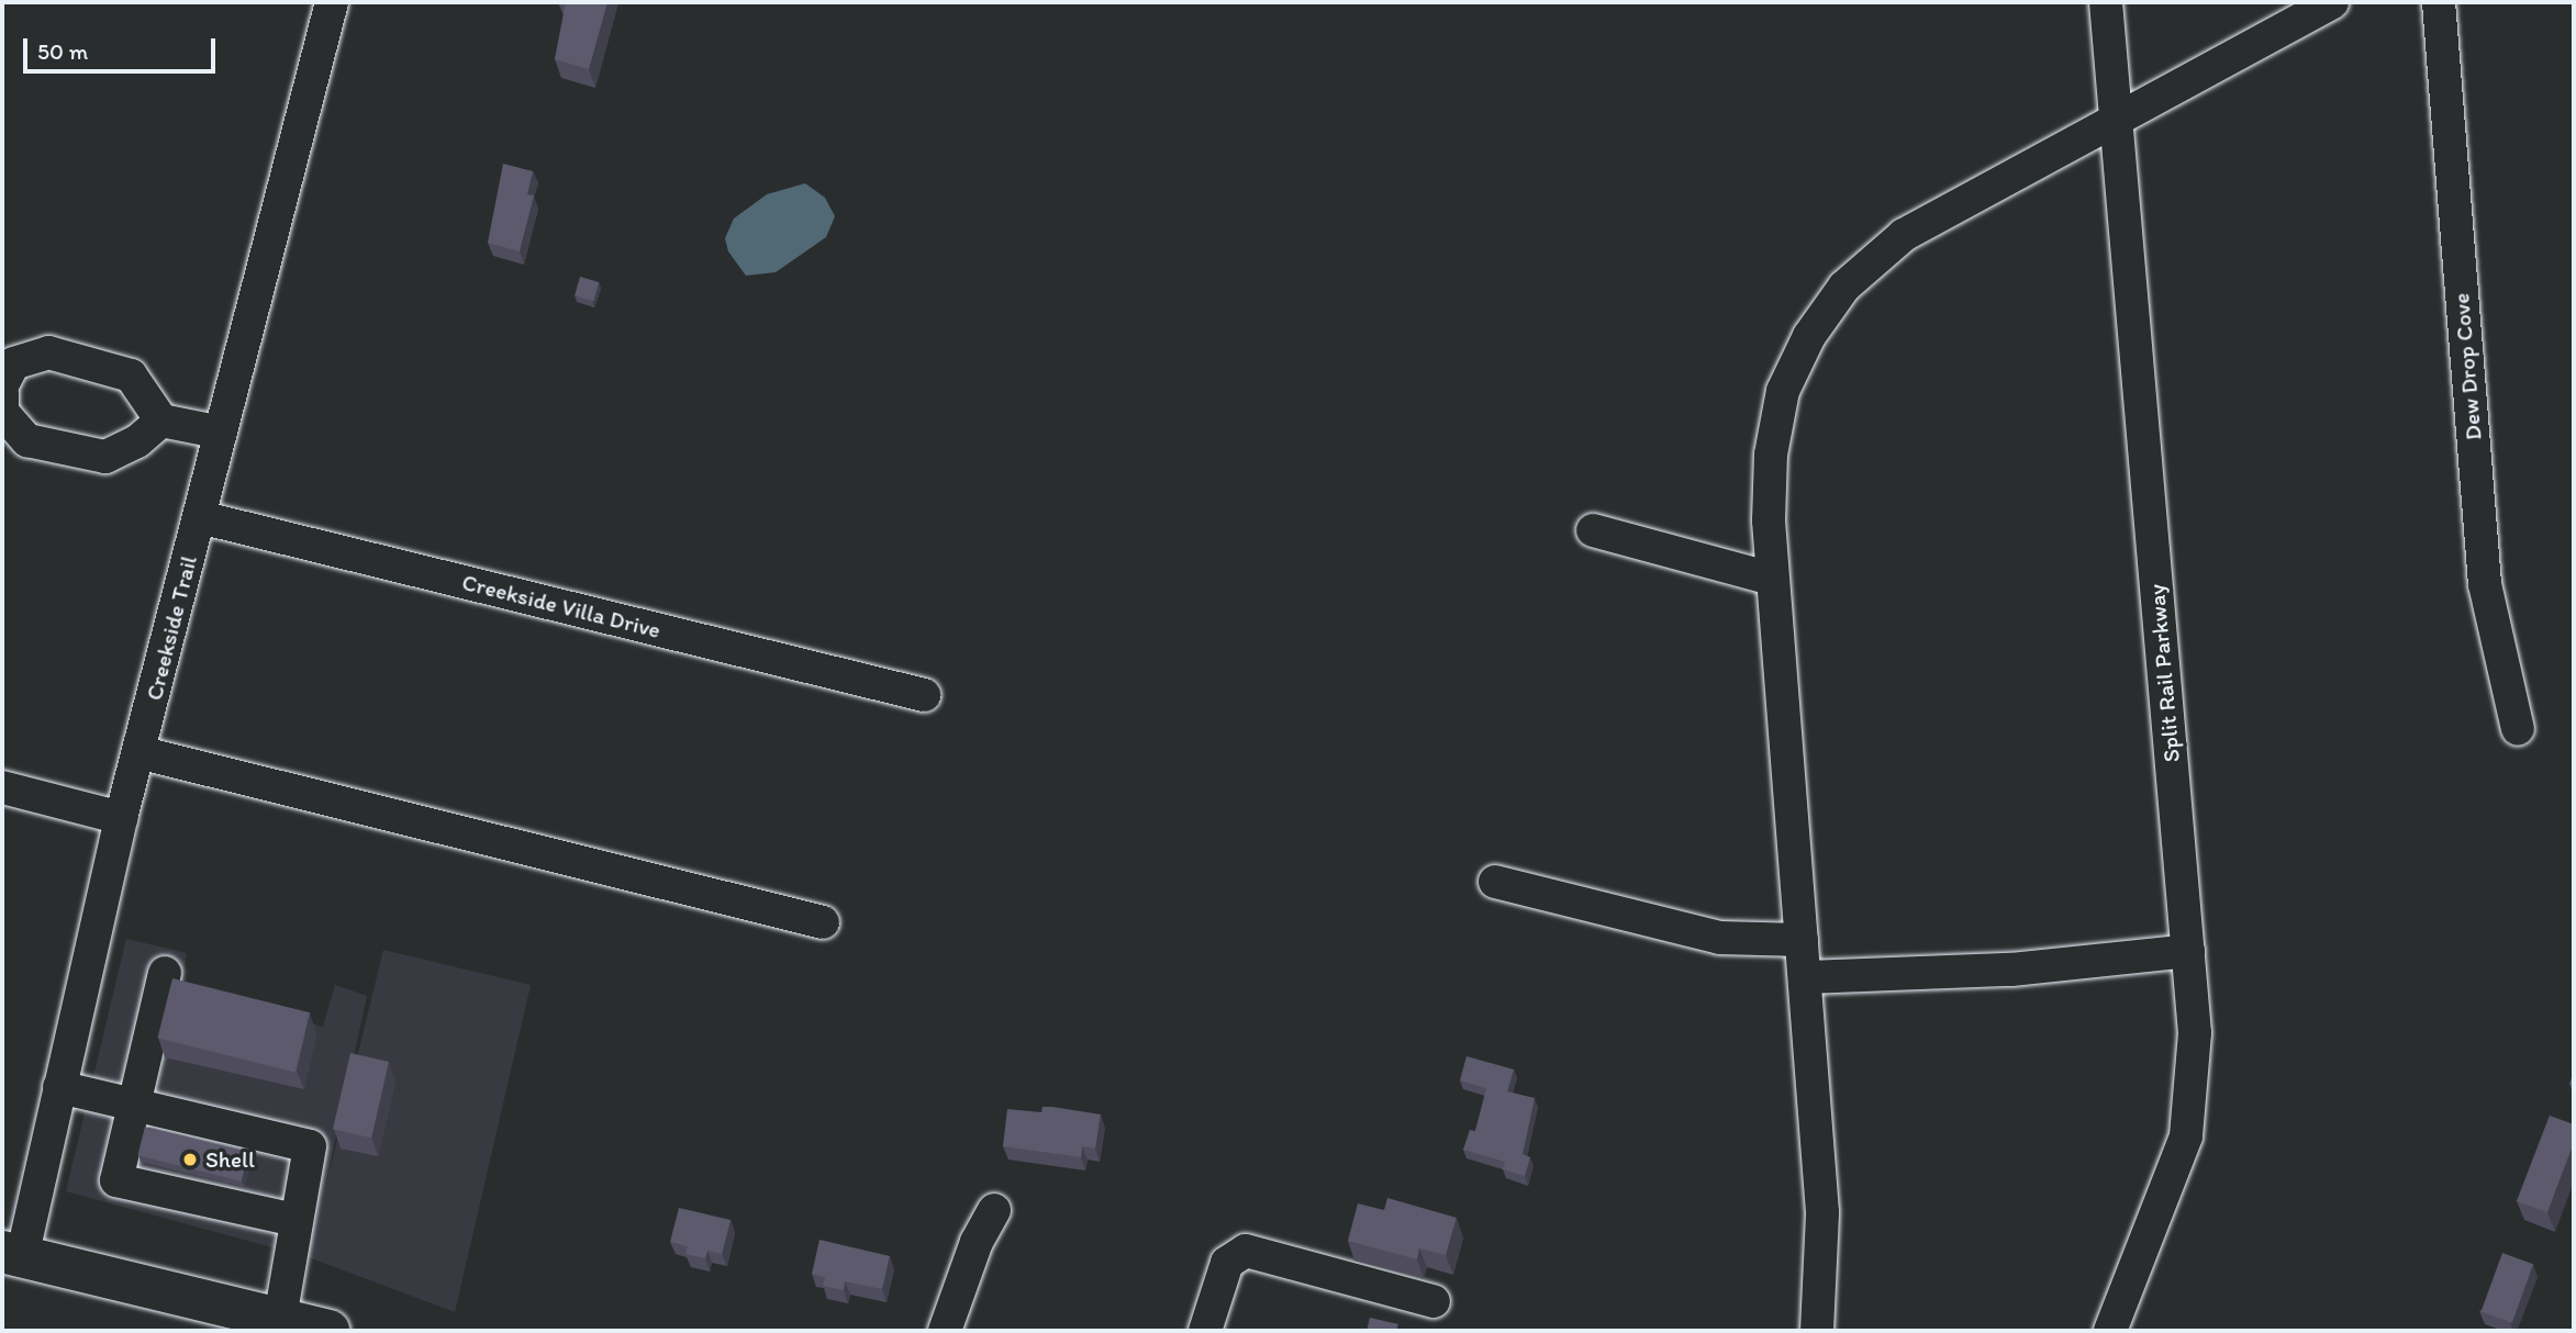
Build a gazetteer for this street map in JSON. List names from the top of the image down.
{
  "streets": {
    "street": [
      "Dew Drop Cove",
      "Creekside Villa Drive",
      "Creekside Trail",
      "Split Rail Parkway"
    ]
  },
  "crossings": [
    ["Creekside Villa Drive", "Creekside Trail"]
  ],
  "places": ["Shell"],
  "scale_bar": "50 m"
}
